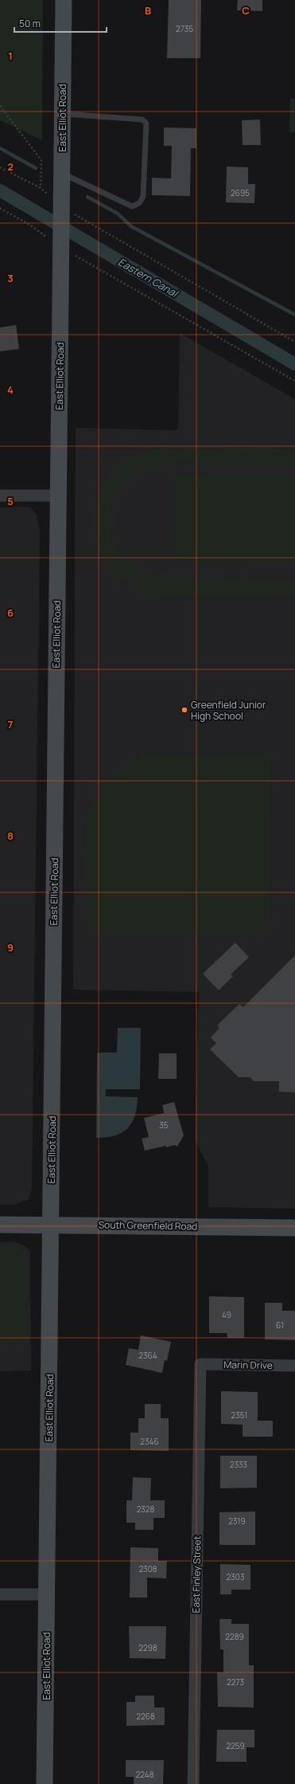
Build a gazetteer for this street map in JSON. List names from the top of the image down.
{
  "streets": {
    "main road": ["East Elliot Road", "South Greenfield Road"],
    "street": ["Marin Drive", "East Finley Street"]
  },
  "crossings": [
    ["East Elliot Road", "South Greenfield Road"],
    ["Marin Drive", "East Finley Street"]
  ],
  "water": ["Eastern Canal"],
  "places": ["Greenfield Junior High School"],
  "house_numbers": [
    "2735",
    "2695",
    "35",
    "49",
    "61",
    "2364",
    "2351",
    "2346",
    "2333",
    "2328",
    "2319",
    "2308",
    "2303",
    "2289",
    "2298",
    "2273",
    "2268",
    "2259",
    "2248"
  ],
  "scale_bar": "50 m",
  "grid": {
    "columns": ["B", "C"],
    "rows": [
      "1",
      "2",
      "3",
      "4",
      "5",
      "6",
      "7",
      "8",
      "9"
    ]
  }
}
